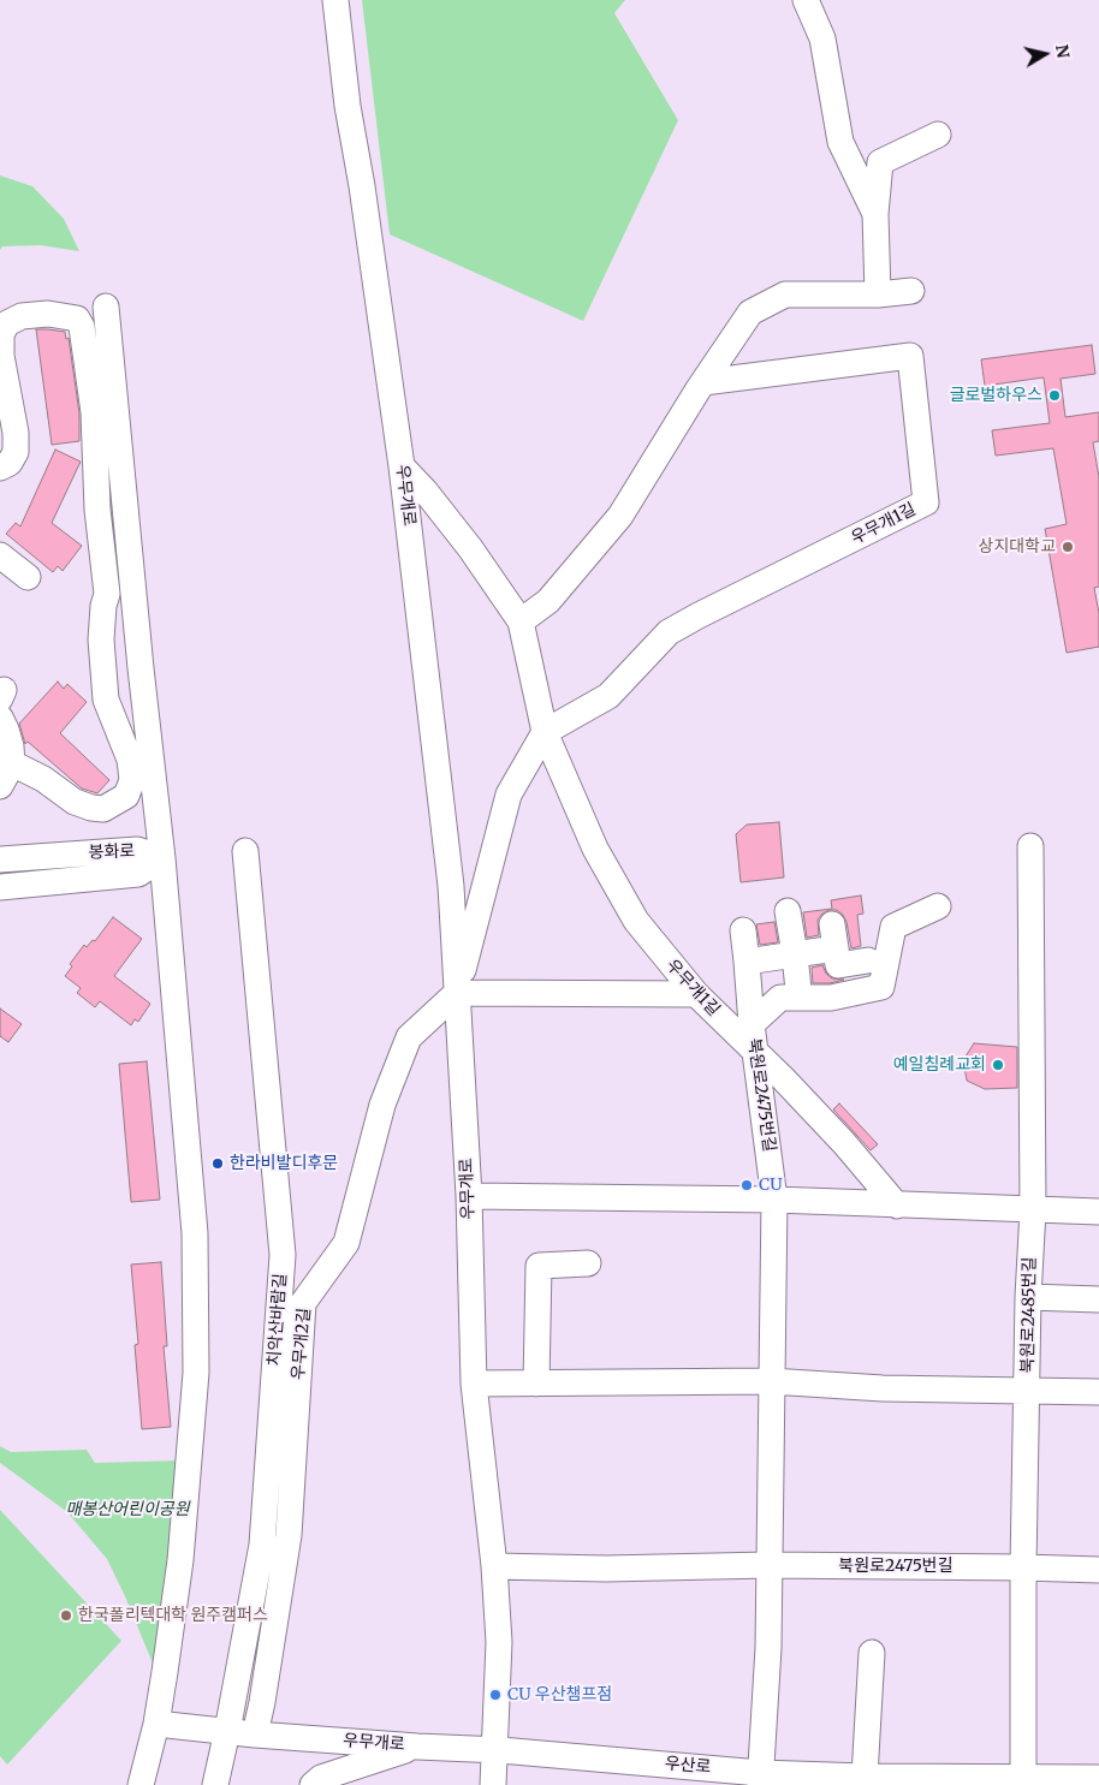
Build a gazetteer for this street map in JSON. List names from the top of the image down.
{
  "streets": {
    "street": [
      "우무개로",
      "우무개1길",
      "봉화로",
      "북원로2475번길",
      "북원로2485번길",
      "치악산바람길",
      "우무개2길",
      "우산로"
    ]
  },
  "crossings": [
    ["우무개로", "치악산바람길"],
    ["우무개로", "우무개2길"],
    ["우무개로", "우산로"],
    ["우무개1길", "북원로2475번길"],
    ["북원로2475번길", "북원로2485번길"],
    ["북원로2475번길", "우산로"],
    ["북원로2485번길", "우산로"]
  ],
  "parks": ["매봉산어린이공원"],
  "places": [
    "글로벌하우스",
    "상지대학교",
    "예일침례교회",
    "한라비발디후문",
    "CU",
    "한국폴리텍대학 원주캠퍼스",
    "CU 우산챔프점"
  ],
  "north": "right"
}
